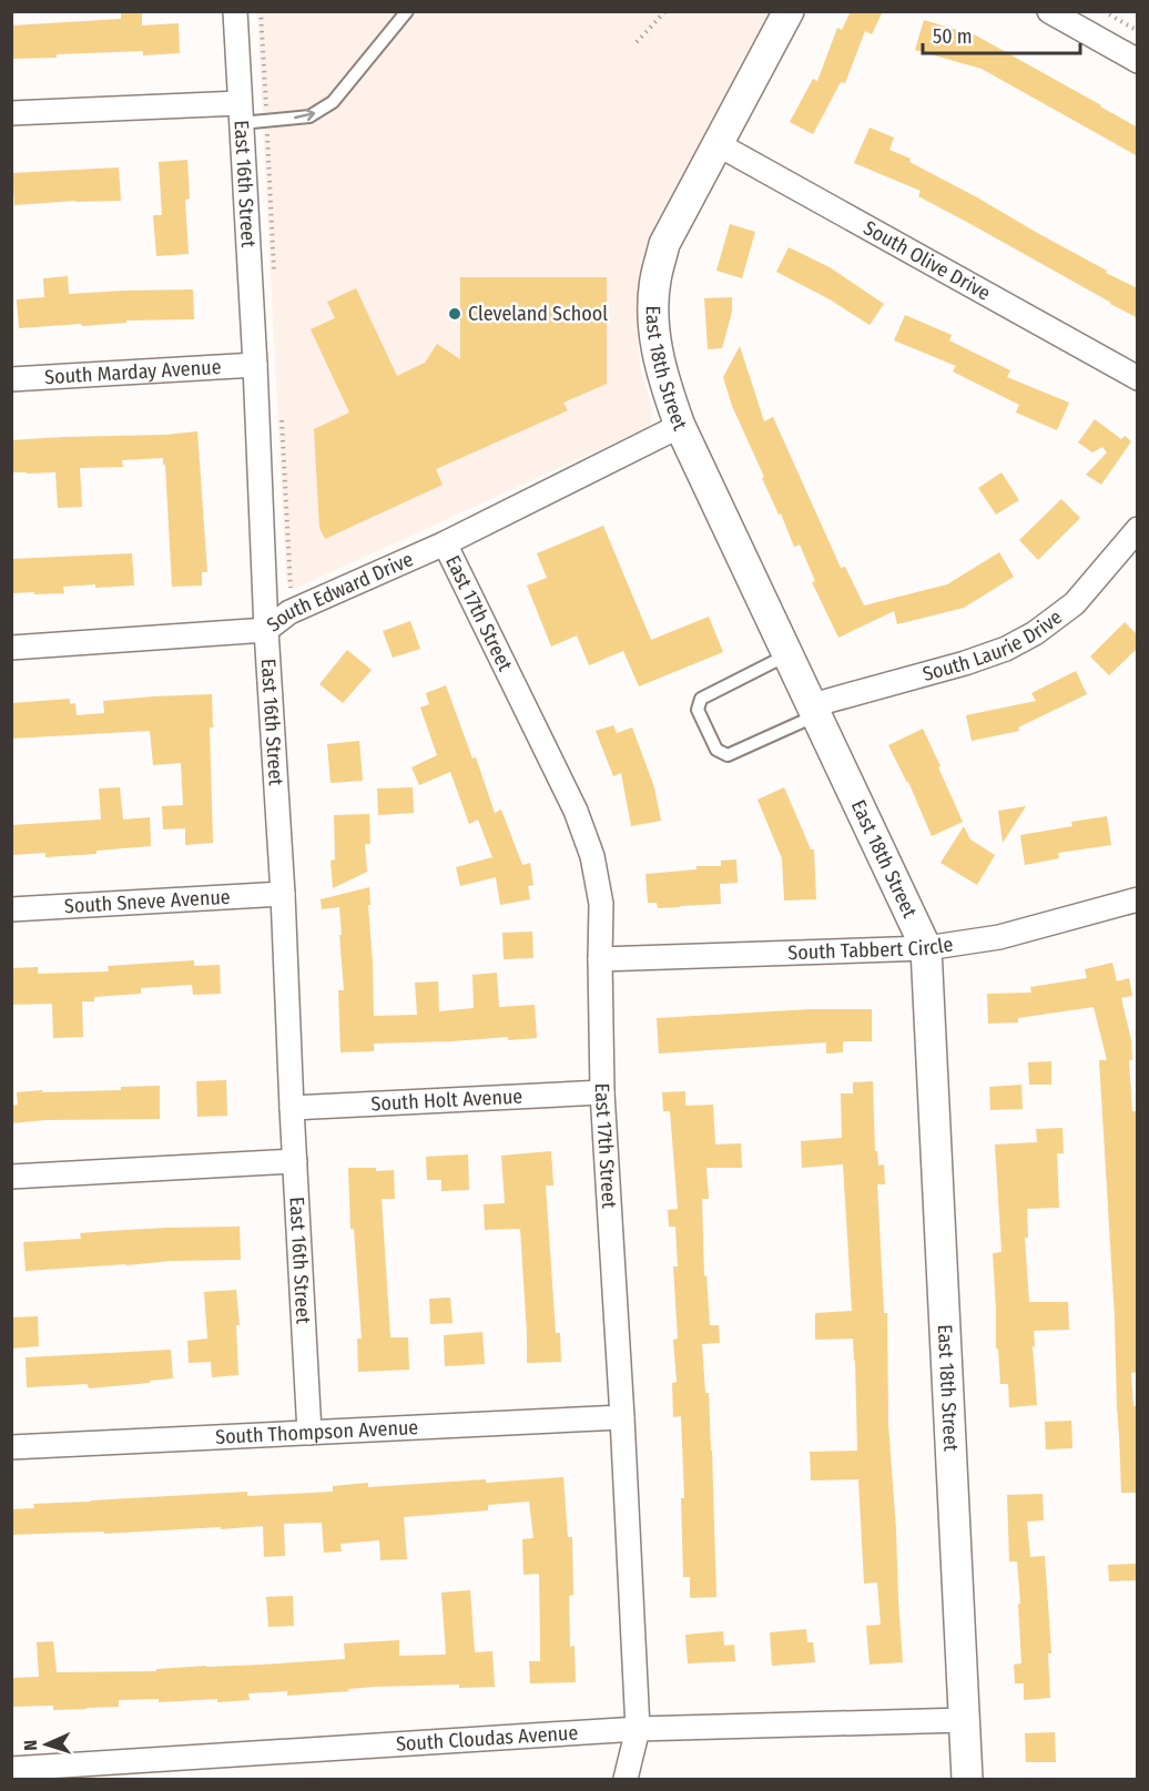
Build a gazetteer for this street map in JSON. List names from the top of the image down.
{
  "streets": {
    "street": [
      "East 16th Street",
      "South Olive Drive",
      "East 18th Street",
      "South Marday Avenue",
      "South Edward Drive",
      "East 17th Street",
      "South Laurie Drive",
      "South Sneve Avenue",
      "South Tabbert Circle",
      "South Holt Avenue",
      "South Thompson Avenue",
      "South Cloudas Avenue"
    ]
  },
  "crossings": [
    ["East 16th Street", "South Marday Avenue"],
    ["East 16th Street", "South Edward Drive"],
    ["East 16th Street", "South Sneve Avenue"],
    ["East 16th Street", "South Holt Avenue"],
    ["East 16th Street", "South Thompson Avenue"],
    ["South Olive Drive", "East 18th Street"],
    ["East 18th Street", "South Edward Drive"],
    ["East 18th Street", "South Laurie Drive"],
    ["East 18th Street", "South Tabbert Circle"],
    ["East 18th Street", "South Cloudas Avenue"],
    ["South Edward Drive", "East 17th Street"],
    ["East 17th Street", "South Tabbert Circle"],
    ["East 17th Street", "South Holt Avenue"],
    ["East 17th Street", "South Thompson Avenue"],
    ["East 17th Street", "South Cloudas Avenue"]
  ],
  "places": ["Cleveland School"],
  "scale_bar": "50 m",
  "north": "left"
}
